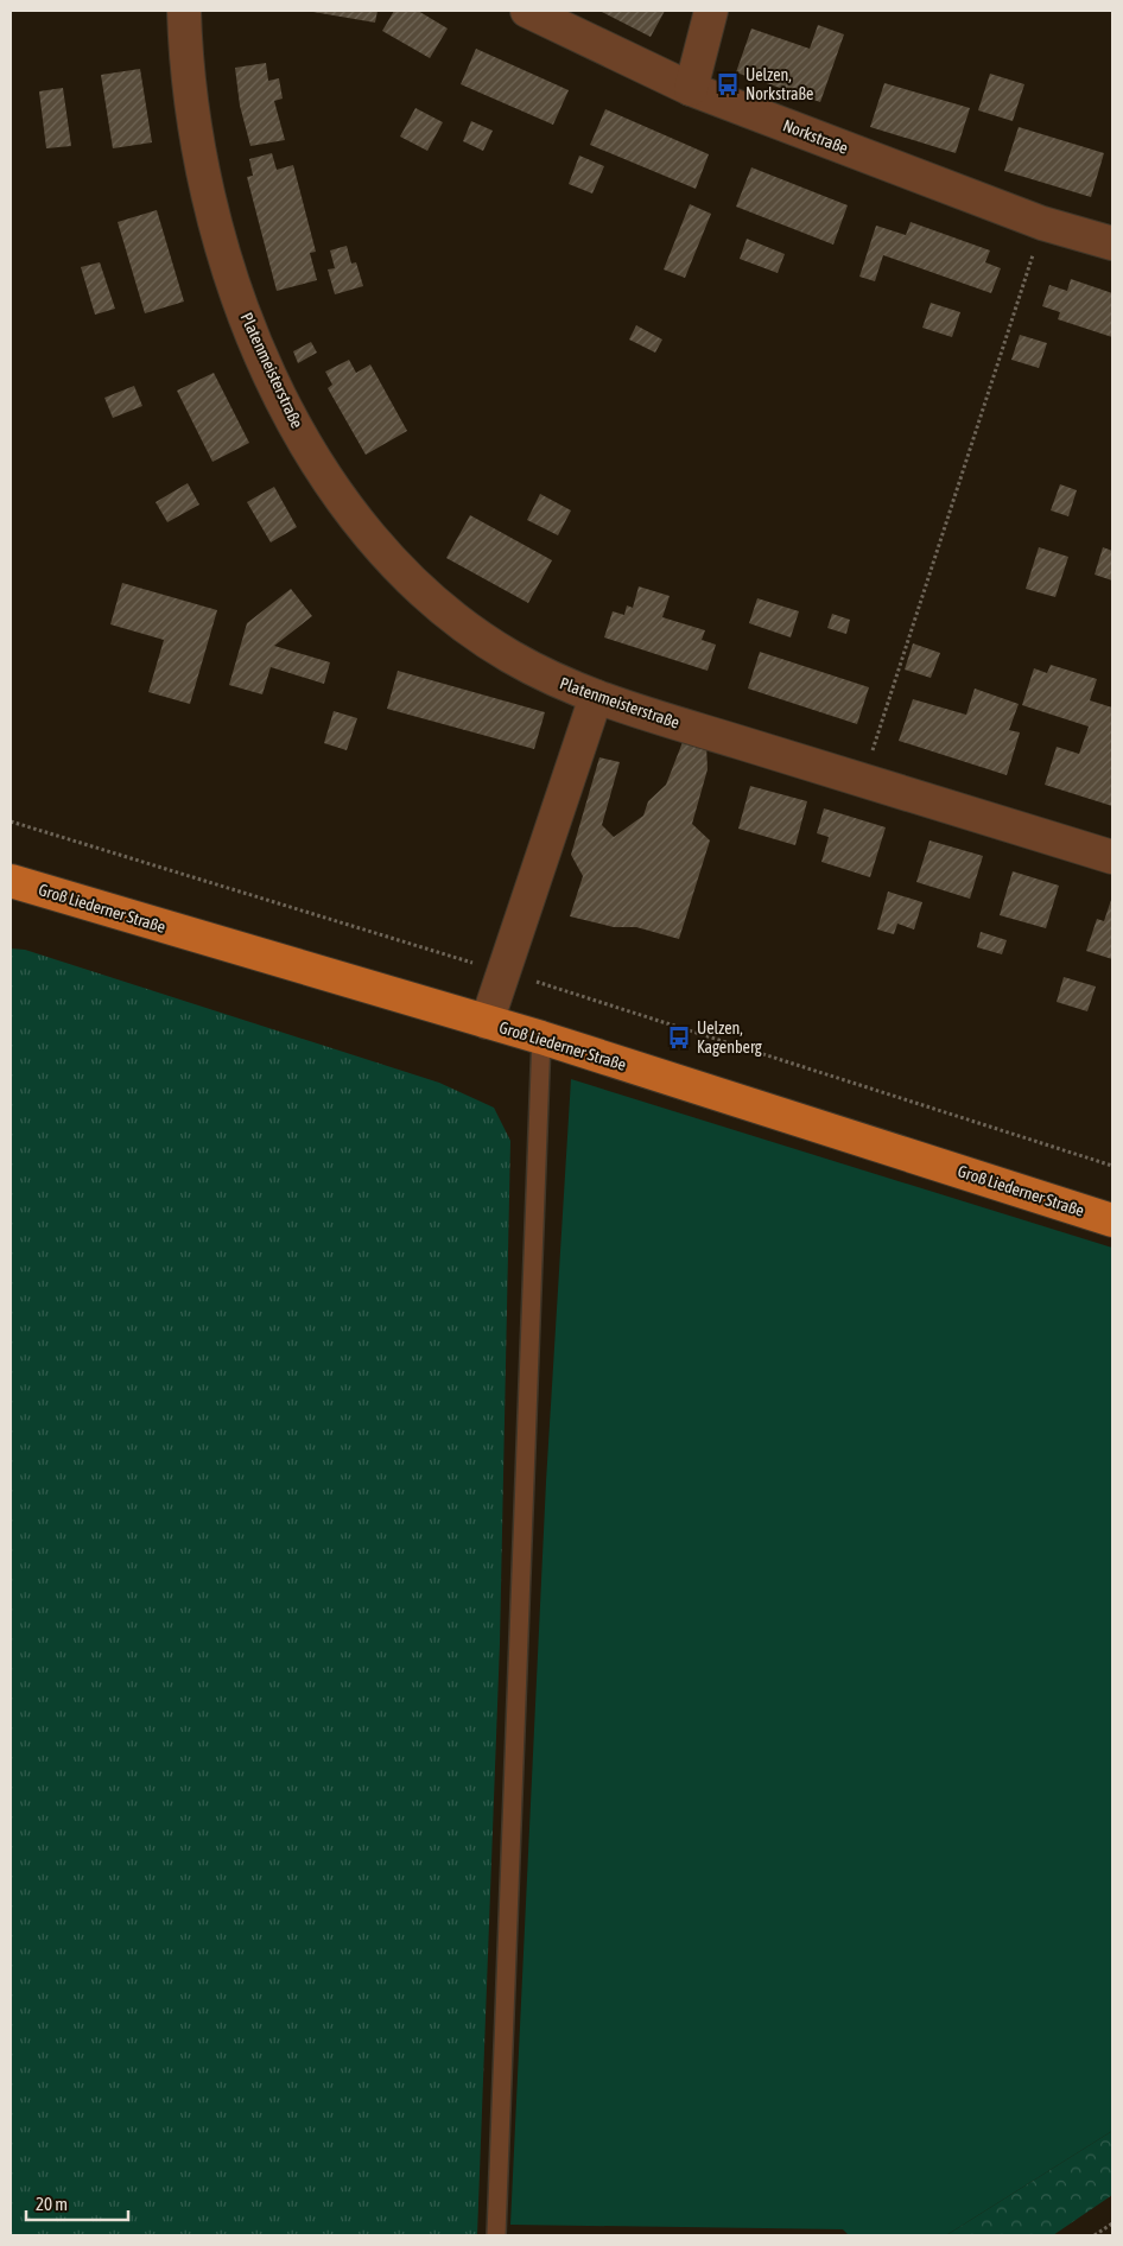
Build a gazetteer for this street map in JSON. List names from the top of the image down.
{
  "streets": {
    "main road": ["Groß Liederner Straße"],
    "street": ["Norkstraße", "Platenmeisterstraße"]
  },
  "places": {
    "bus stop": ["Uelzen, Norkstraße", "Uelzen, Kagenberg"]
  },
  "scale_bar": "20 m"
}
